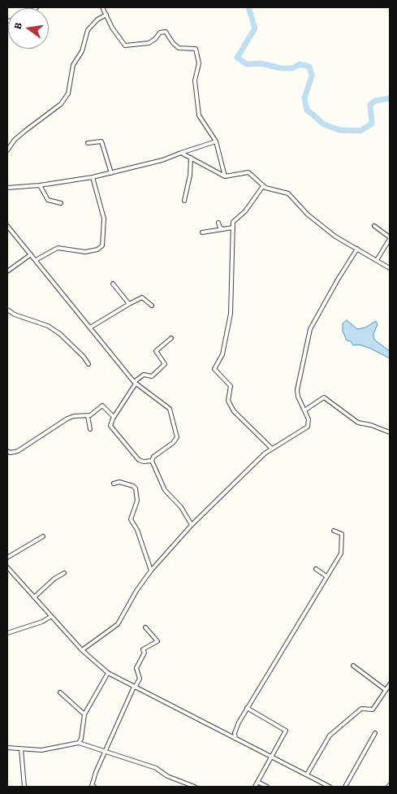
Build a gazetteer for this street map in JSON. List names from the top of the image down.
{
  "north": "left"
}
